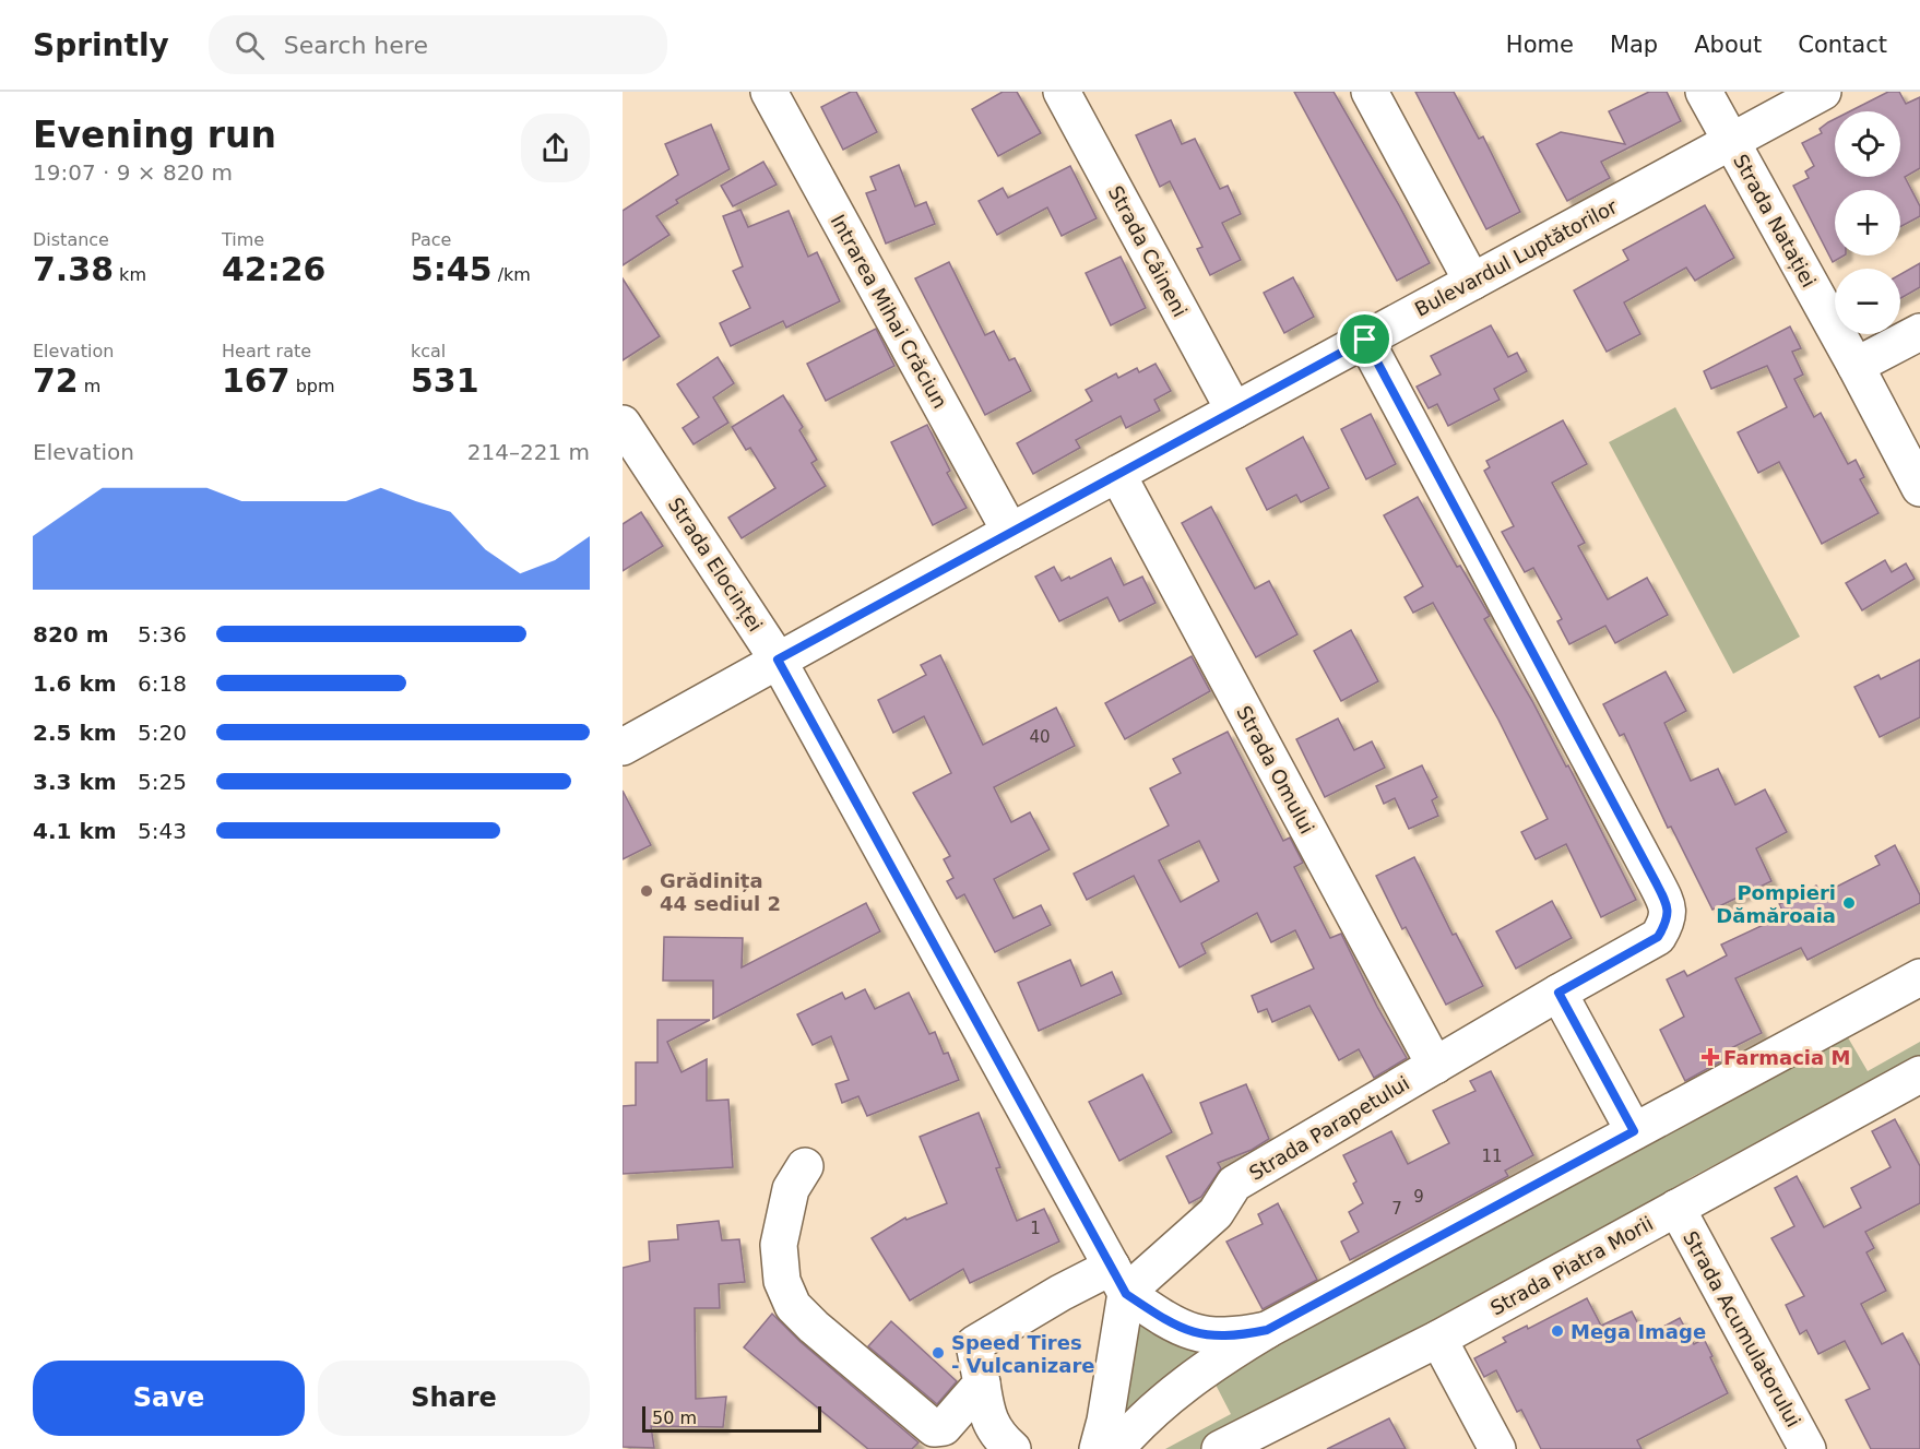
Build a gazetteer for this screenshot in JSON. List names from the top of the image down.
{
  "streets": {
    "street": [
      "Strada Natației",
      "Strada Câineni",
      "Bulevardul Luptătorilor",
      "Intrarea Mihai Crăciun",
      "Strada Elocinței",
      "Strada Omului",
      "Strada Parapetului",
      "Strada Piatra Morii",
      "Strada Acumulatorului"
    ]
  },
  "crossings": [
    ["Strada Natației", "Bulevardul Luptătorilor"],
    ["Strada Câineni", "Bulevardul Luptătorilor"],
    ["Bulevardul Luptătorilor", "Intrarea Mihai Crăciun"],
    ["Bulevardul Luptătorilor", "Strada Elocinței"],
    ["Bulevardul Luptătorilor", "Strada Omului"],
    ["Bulevardul Luptătorilor", "Strada Parapetului"],
    ["Strada Elocinței", "Strada Parapetului"],
    ["Strada Omului", "Strada Parapetului"],
    ["Strada Piatra Morii", "Strada Acumulatorului"]
  ],
  "places": {
    "other": [
      "Grădinița 44 sediul 2",
      "Pompieri Dămăroaia",
      "Mega Image",
      "Speed Tires - Vulcanizare"
    ],
    "health": ["Farmacia M"]
  },
  "house_numbers": [
    "40",
    "11",
    "9",
    "7",
    "1"
  ],
  "scale_bar": "50 m",
  "page": {
    "header": "Sprintly",
    "search": "Search here",
    "nav": [
      "Home",
      "Map",
      "About",
      "Contact"
    ],
    "heading": ["Evening run", "19:07 · 9 × 820 m"],
    "map_buttons": ["+", "−"],
    "stats": [
      ["Distance", "7.38 km"],
      ["Time", "42:26"],
      ["Pace", "5:45 /km"],
      ["Elevation", "72 m"],
      ["Heart rate", "167 bpm"],
      ["kcal", "531"]
    ],
    "chart": ["Elevation", "214–221 m"],
    "list": [
      {
        "name": "820 m",
        "note": "5:36"
      },
      {
        "name": "1.6 km",
        "note": "6:18"
      },
      {
        "name": "2.5 km",
        "note": "5:20"
      },
      {
        "name": "3.3 km",
        "note": "5:25"
      },
      {
        "name": "4.1 km",
        "note": "5:43"
      }
    ],
    "buttons": ["Save", "Share"],
    "scale": "50 m"
  }
}
